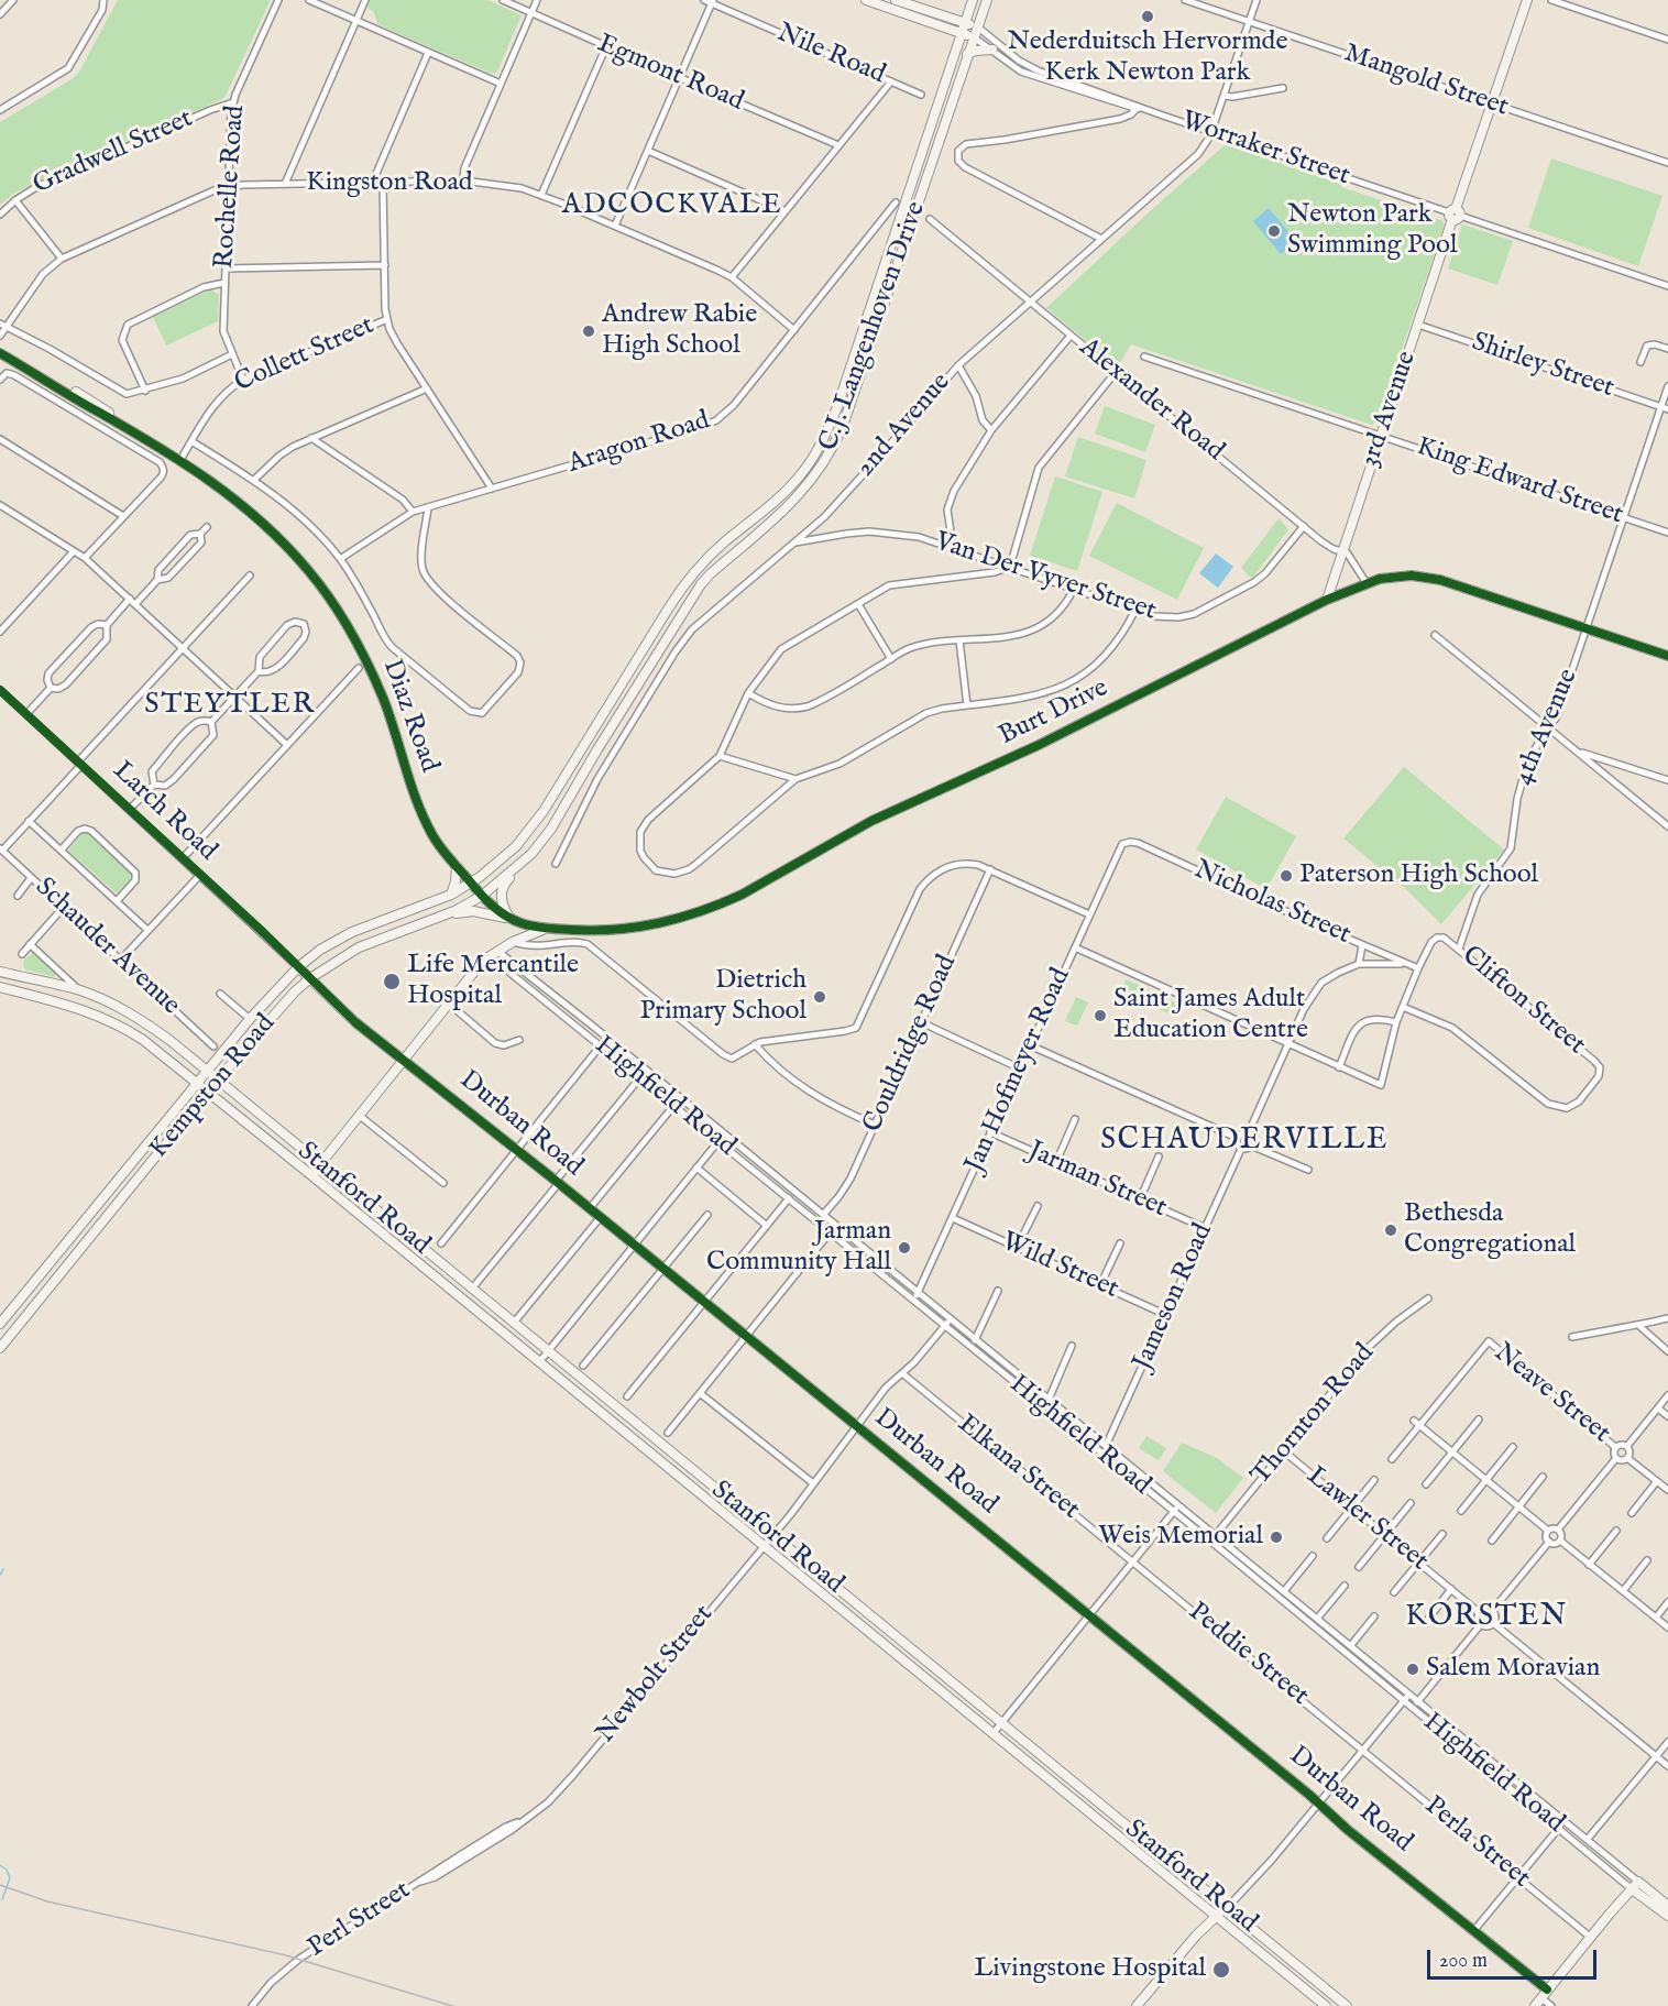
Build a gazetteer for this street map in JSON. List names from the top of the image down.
{
  "streets": {
    "main road": [
      "C.J. Langenhoven Drive",
      "3rd Avenue",
      "Burt Drive",
      "Diaz Road",
      "Kempston Road",
      "Highfield Road",
      "Durban Road",
      "Stanford Road"
    ],
    "street": [
      "Nile Road",
      "Egmont Road",
      "Mangold Street",
      "Worraker Street",
      "Gradwell Street",
      "Kingston Road",
      "Rochelle Road",
      "Collett Street",
      "Shirley Street",
      "Alexander Road",
      "2nd Avenue",
      "Aragon Road",
      "King Edward Street",
      "Van Der Vyver Street",
      "4th Avenue",
      "Larch Road",
      "Nicholas Street",
      "Schauder Avenue",
      "Clifton Street",
      "Couldridge Road",
      "Jan Hofmeyer Road",
      "Jarman Street",
      "Wild Street",
      "Jameson Road",
      "Neave Street",
      "Thornton Road",
      "Elkana Street",
      "Lawler Street",
      "Peddie Street",
      "Newbolt Street",
      "Perla Street",
      "Perl Street"
    ]
  },
  "crossings": [
    ["Mangold Street", "3rd Avenue"],
    ["Mangold Street", "2nd Avenue"],
    ["Worraker Street", "C.J. Langenhoven Drive"],
    ["Worraker Street", "3rd Avenue"],
    ["Worraker Street", "2nd Avenue"],
    ["Gradwell Street", "Rochelle Road"],
    ["Kingston Road", "Rochelle Road"],
    ["Kingston Road", "Aragon Road"],
    ["Rochelle Road", "Collett Street"],
    ["C.J. Langenhoven Drive", "Burt Drive"],
    ["C.J. Langenhoven Drive", "Diaz Road"],
    ["C.J. Langenhoven Drive", "Kempston Road"],
    ["Collett Street", "Diaz Road"],
    ["Shirley Street", "3rd Avenue"],
    ["Shirley Street", "4th Avenue"],
    ["Alexander Road", "3rd Avenue"],
    ["Alexander Road", "2nd Avenue"],
    ["Alexander Road", "Van Der Vyver Street"],
    ["Alexander Road", "Burt Drive"],
    ["3rd Avenue", "King Edward Street"],
    ["3rd Avenue", "Burt Drive"],
    ["2nd Avenue", "Van Der Vyver Street"],
    ["King Edward Street", "4th Avenue"],
    ["Burt Drive", "Diaz Road"],
    ["Burt Drive", "4th Avenue"],
    ["Burt Drive", "Kempston Road"],
    ["Diaz Road", "Kempston Road"],
    ["4th Avenue", "Clifton Street"],
    ["Larch Road", "Kempston Road"],
    ["Larch Road", "Durban Road"],
    ["Nicholas Street", "Clifton Street"],
    ["Nicholas Street", "Jan Hofmeyer Road"],
    ["Couldridge Road", "Highfield Road"],
    ["Jan Hofmeyer Road", "Highfield Road"],
    ["Jan Hofmeyer Road", "Jarman Street"],
    ["Jan Hofmeyer Road", "Wild Street"],
    ["Kempston Road", "Durban Road"],
    ["Kempston Road", "Stanford Road"],
    ["Highfield Road", "Jameson Road"],
    ["Highfield Road", "Thornton Road"],
    ["Highfield Road", "Newbolt Street"],
    ["Durban Road", "Newbolt Street"],
    ["Jarman Street", "Jameson Road"],
    ["Stanford Road", "Newbolt Street"],
    ["Wild Street", "Jameson Road"],
    ["Thornton Road", "Lawler Street"],
    ["Elkana Street", "Peddie Street"],
    ["Elkana Street", "Newbolt Street"],
    ["Peddie Street", "Perla Street"],
    ["Newbolt Street", "Perl Street"]
  ],
  "districts": [
    "ADCOCKVALE",
    "STEYTLER",
    "SCHAUDERVILLE",
    "KORSTEN"
  ],
  "places": [
    "Nederduitsch Hervormde Kerk Newton Park",
    "Newton Park Swimming Pool",
    "Andrew Rabie High School",
    "Paterson High School",
    "Life Mercantile Hospital",
    "Dietrich Primary School",
    "Saint James Adult Education Centre",
    "Bethesda Congregational",
    "Jarman Community Hall",
    "Weis Memorial",
    "Salem Moravian",
    "Livingstone Hospital"
  ],
  "scale_bar": "200 m"
}
